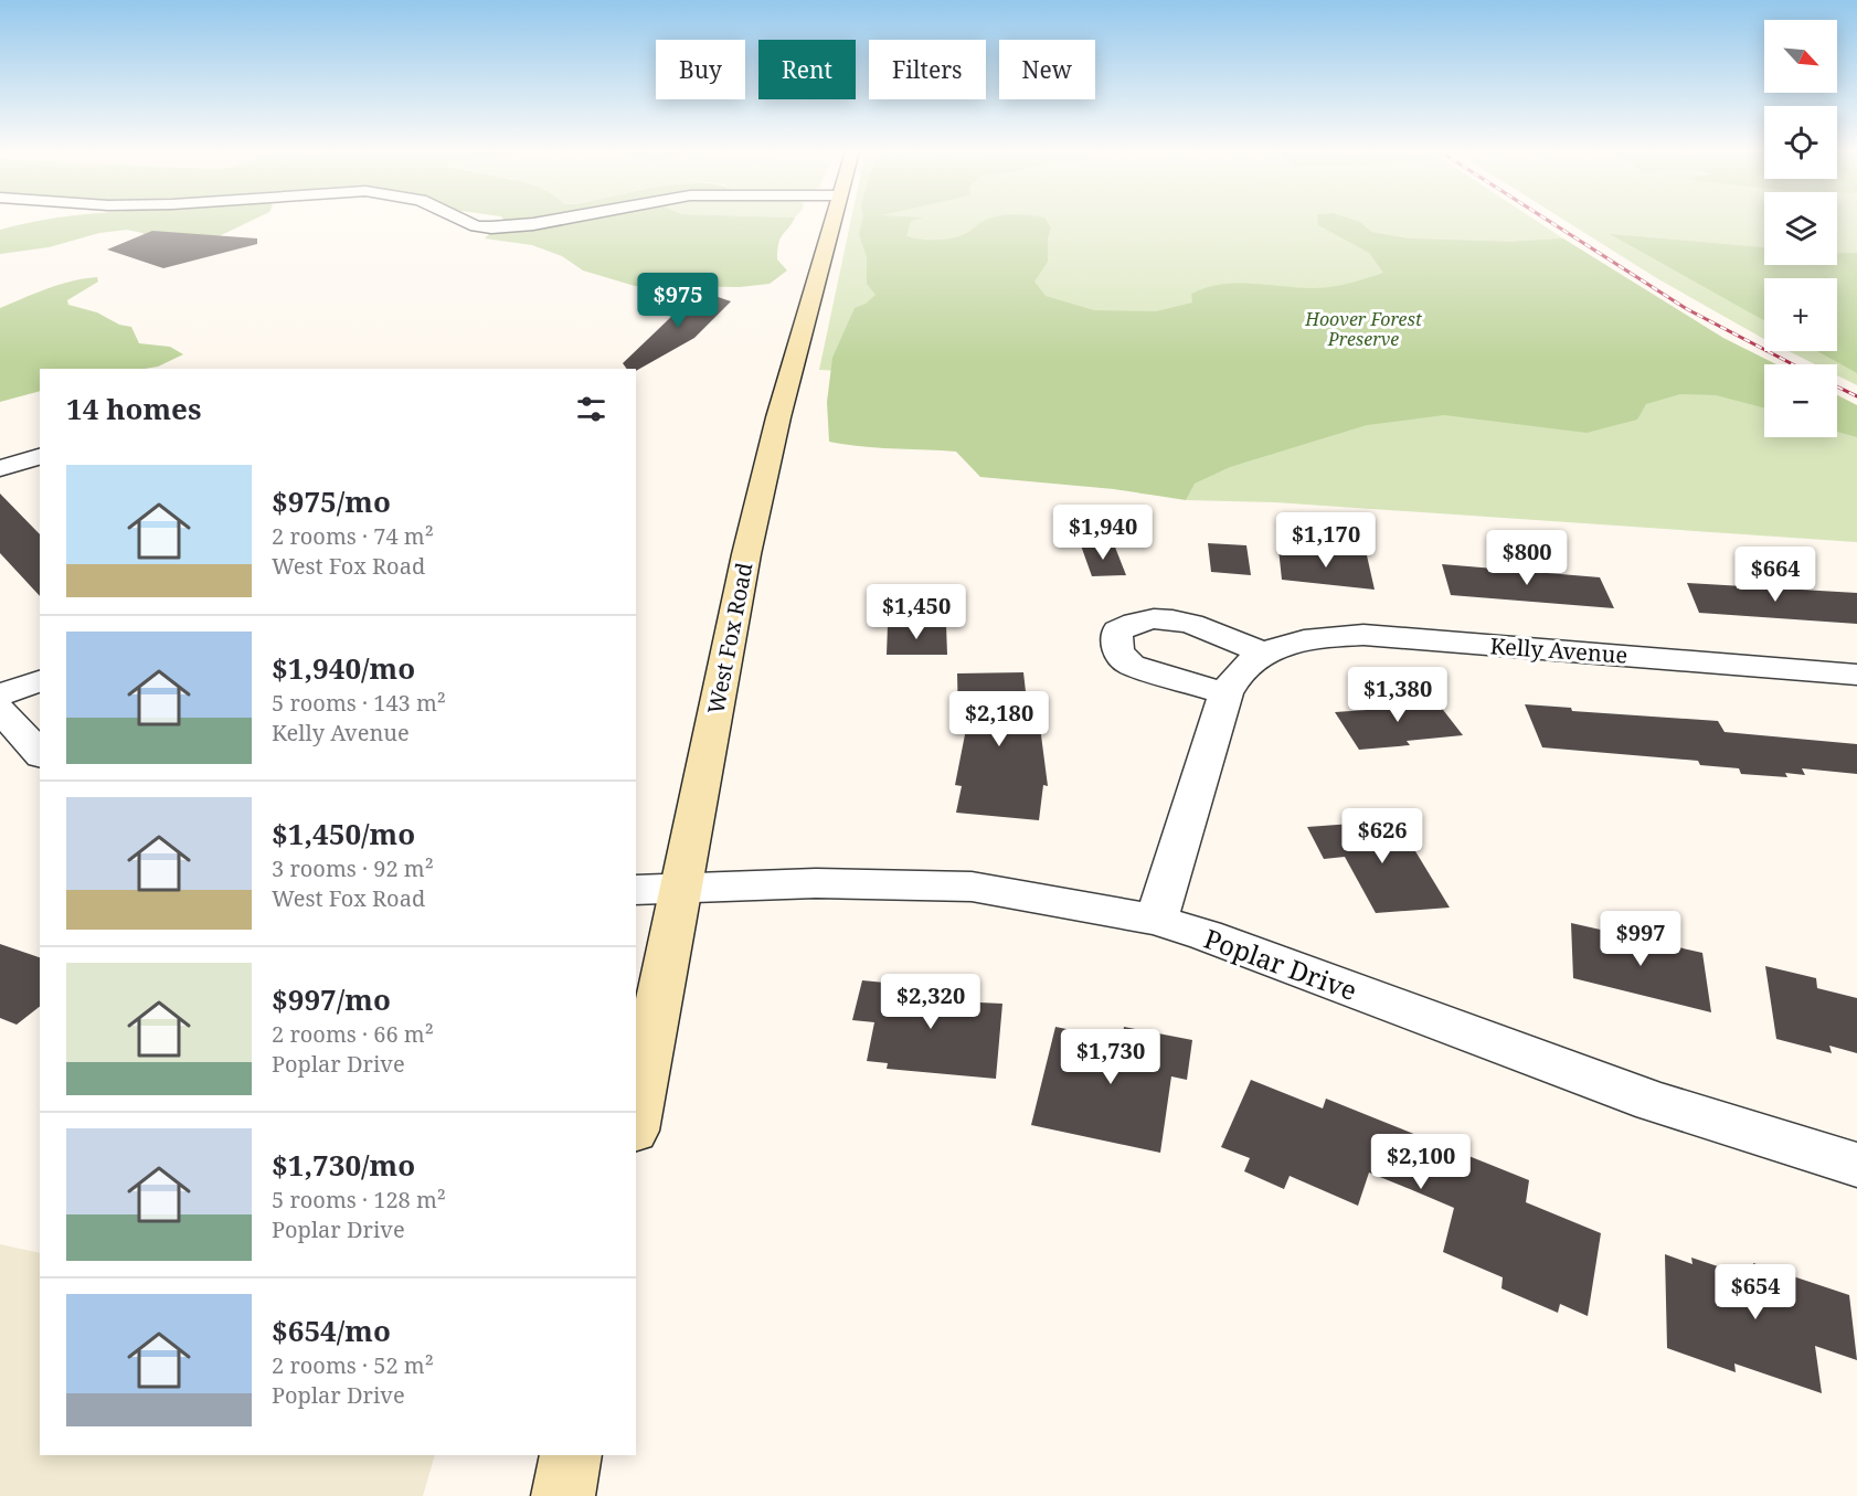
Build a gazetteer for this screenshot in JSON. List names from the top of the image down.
{
  "streets": {
    "street": ["West Fox Road", "Kelly Avenue", "Poplar Drive"]
  },
  "crossings": [
    ["West Fox Road", "Poplar Drive"],
    ["Kelly Avenue", "Poplar Drive"]
  ],
  "parks": ["Hoover Forest Preserve"],
  "north": "bottom right",
  "page": {
    "map_buttons": ["+", "−"],
    "chip": [
      "Buy",
      "Rent",
      "Filters",
      "New"
    ],
    "price": [
      "$975",
      "$1,940",
      "$1,170",
      "$800",
      "$664",
      "$1,450",
      "$1,380",
      "$2,180",
      "$626",
      "$997",
      "$2,320",
      "$1,730",
      "$2,100",
      "$654"
    ],
    "heading": "14 homes",
    "list": [
      {
        "name": "$975/mo",
        "note": "2 rooms · 74 m² · West Fox Road"
      },
      {
        "name": "$1,940/mo",
        "note": "5 rooms · 143 m² · Kelly Avenue"
      },
      {
        "name": "$1,450/mo",
        "note": "3 rooms · 92 m² · West Fox Road"
      },
      {
        "name": "$997/mo",
        "note": "2 rooms · 66 m² · Poplar Drive"
      },
      {
        "name": "$1,730/mo",
        "note": "5 rooms · 128 m² · Poplar Drive"
      },
      {
        "name": "$654/mo",
        "note": "2 rooms · 52 m² · Poplar Drive"
      }
    ]
  }
}
